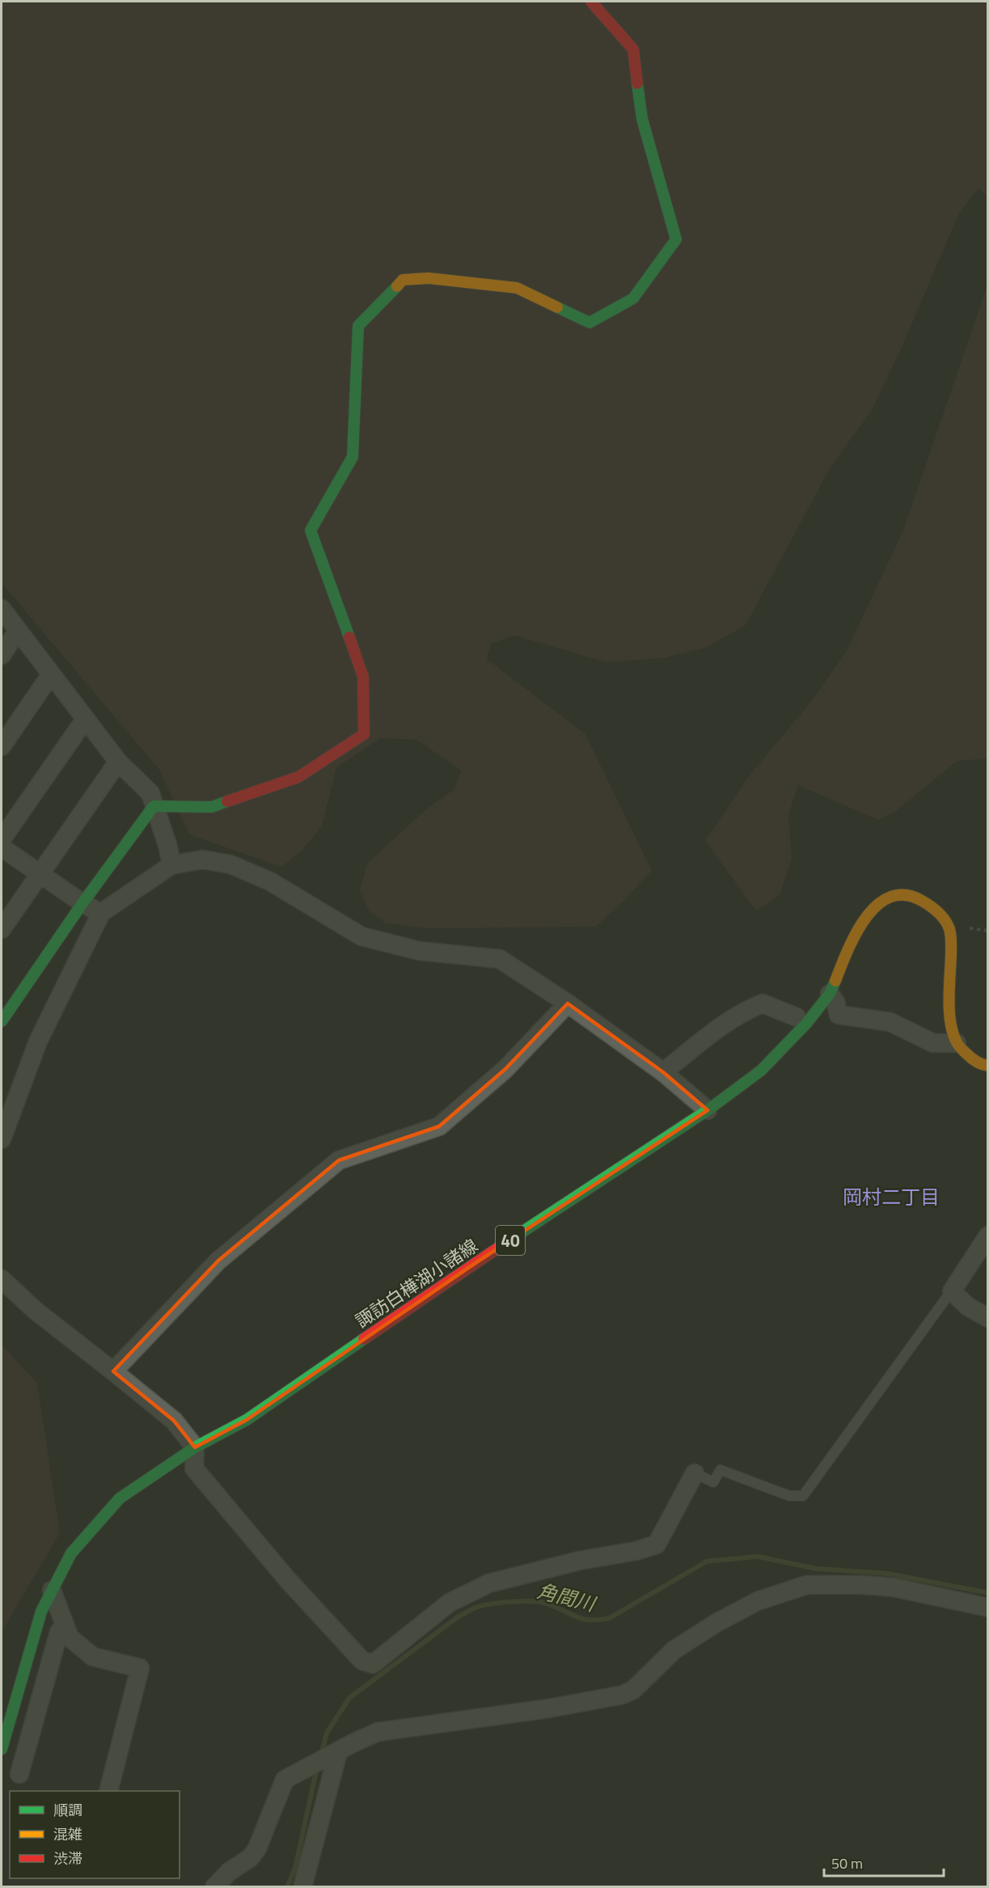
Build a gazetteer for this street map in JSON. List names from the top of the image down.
{
  "streets": {
    "street": ["40", "諏訪白樺湖小諸線"]
  },
  "districts": ["岡村二丁目"],
  "water": ["角間川"],
  "legend": ["順調", "混雑", "渋滞"],
  "scale_bar": "50 m"
}
